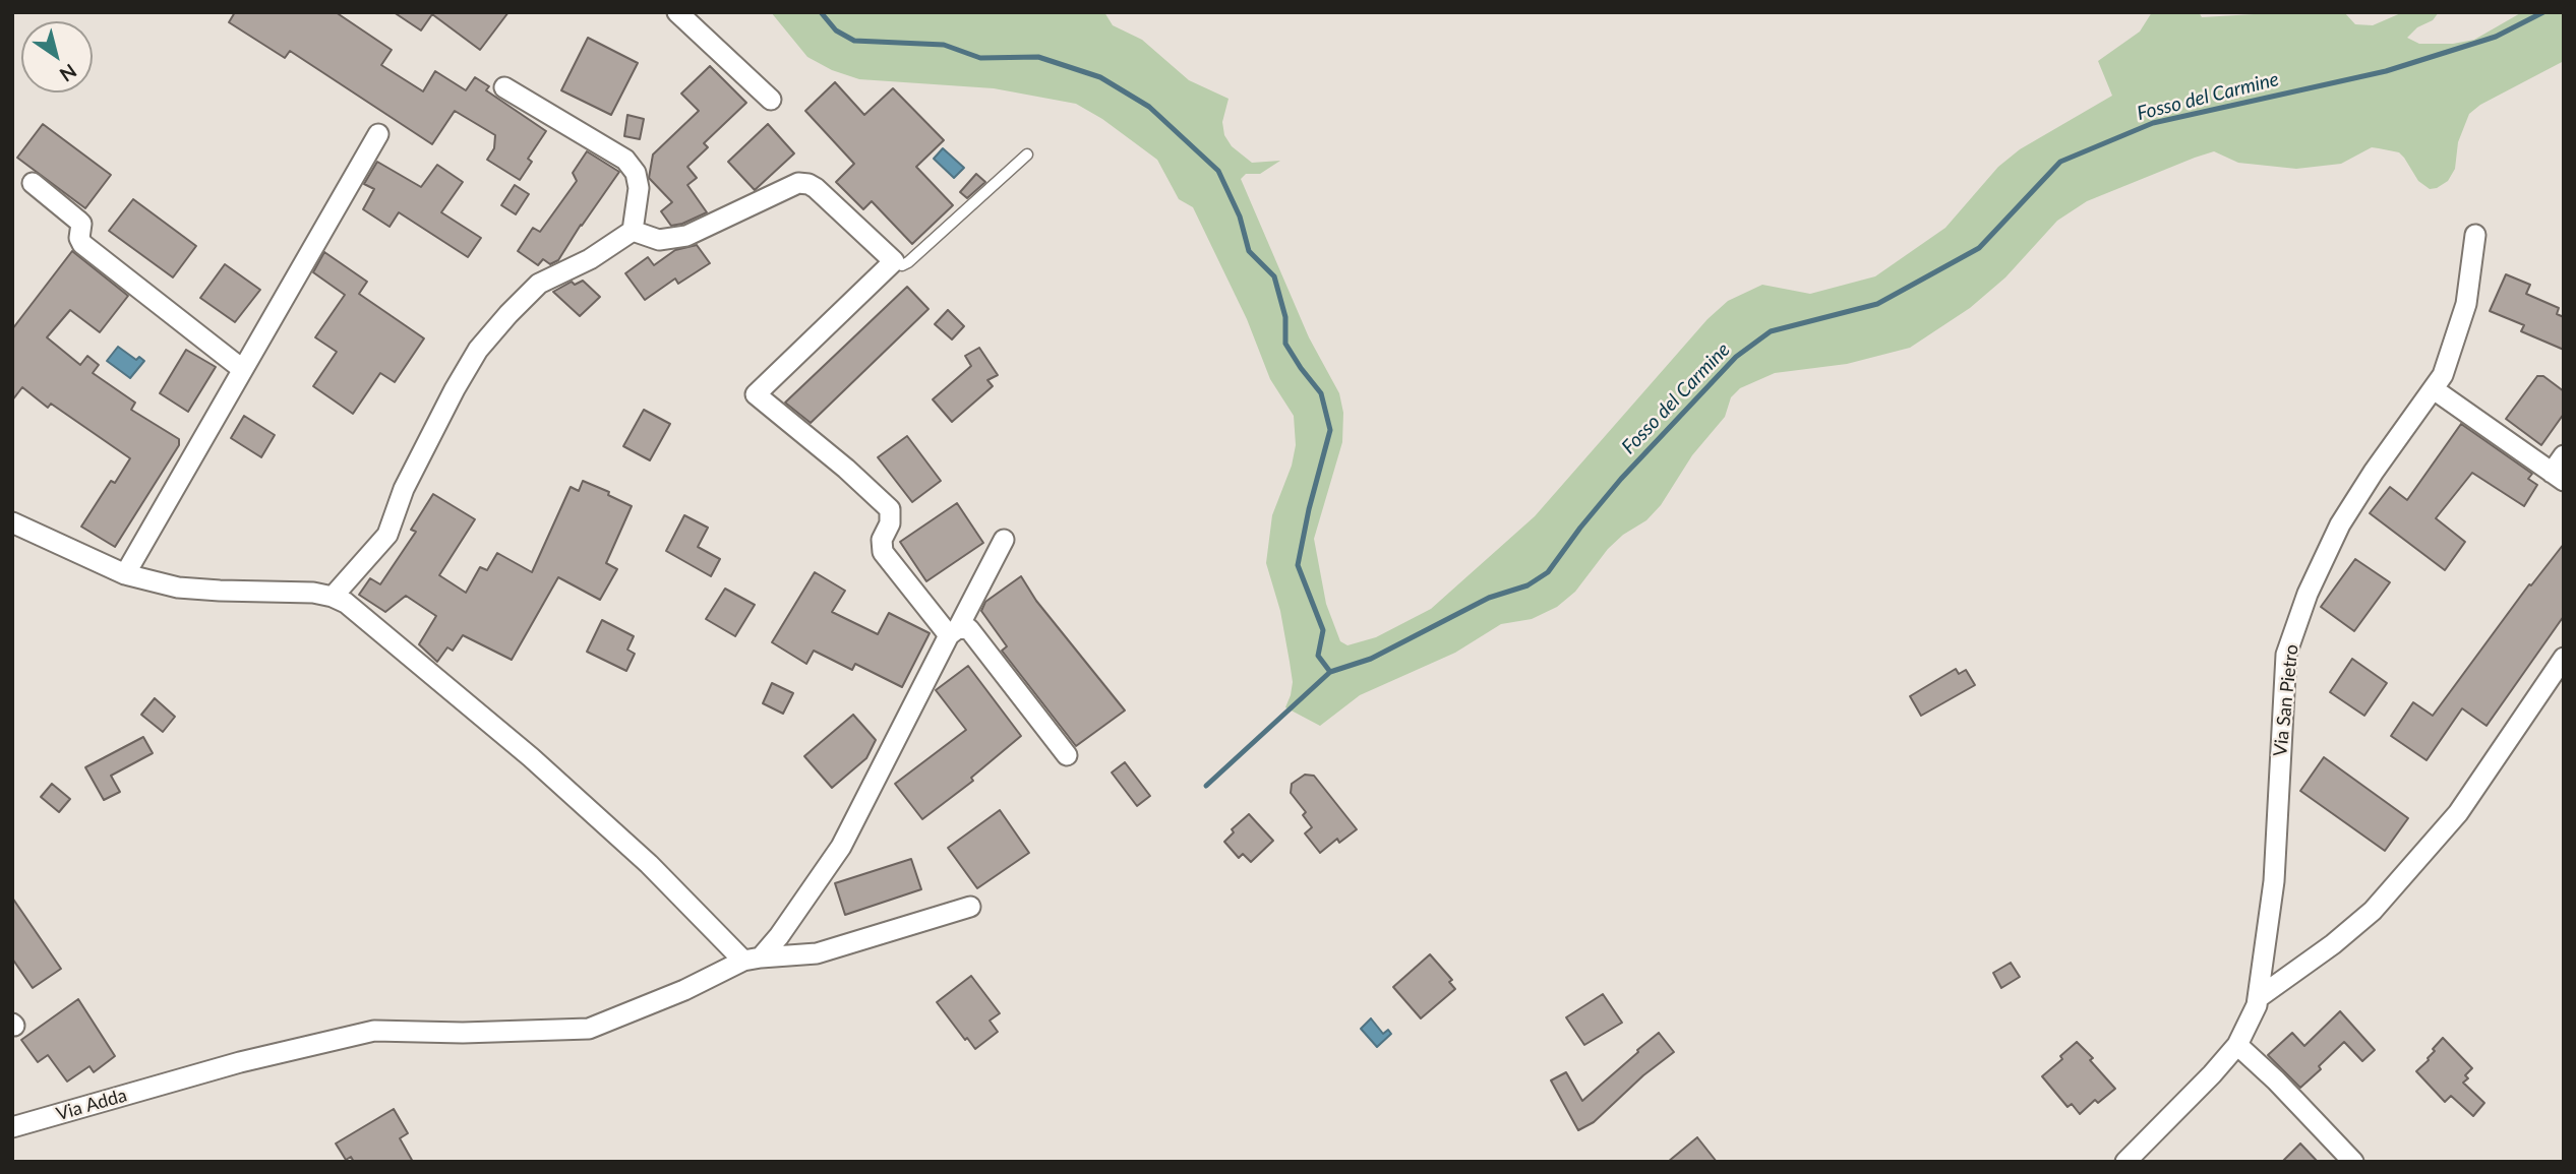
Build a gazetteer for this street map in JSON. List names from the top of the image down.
{
  "streets": {
    "street": ["Via San Pietro", "Via Adda"]
  },
  "water": ["Fosso del Carmine"],
  "north": "bottom right"
}
